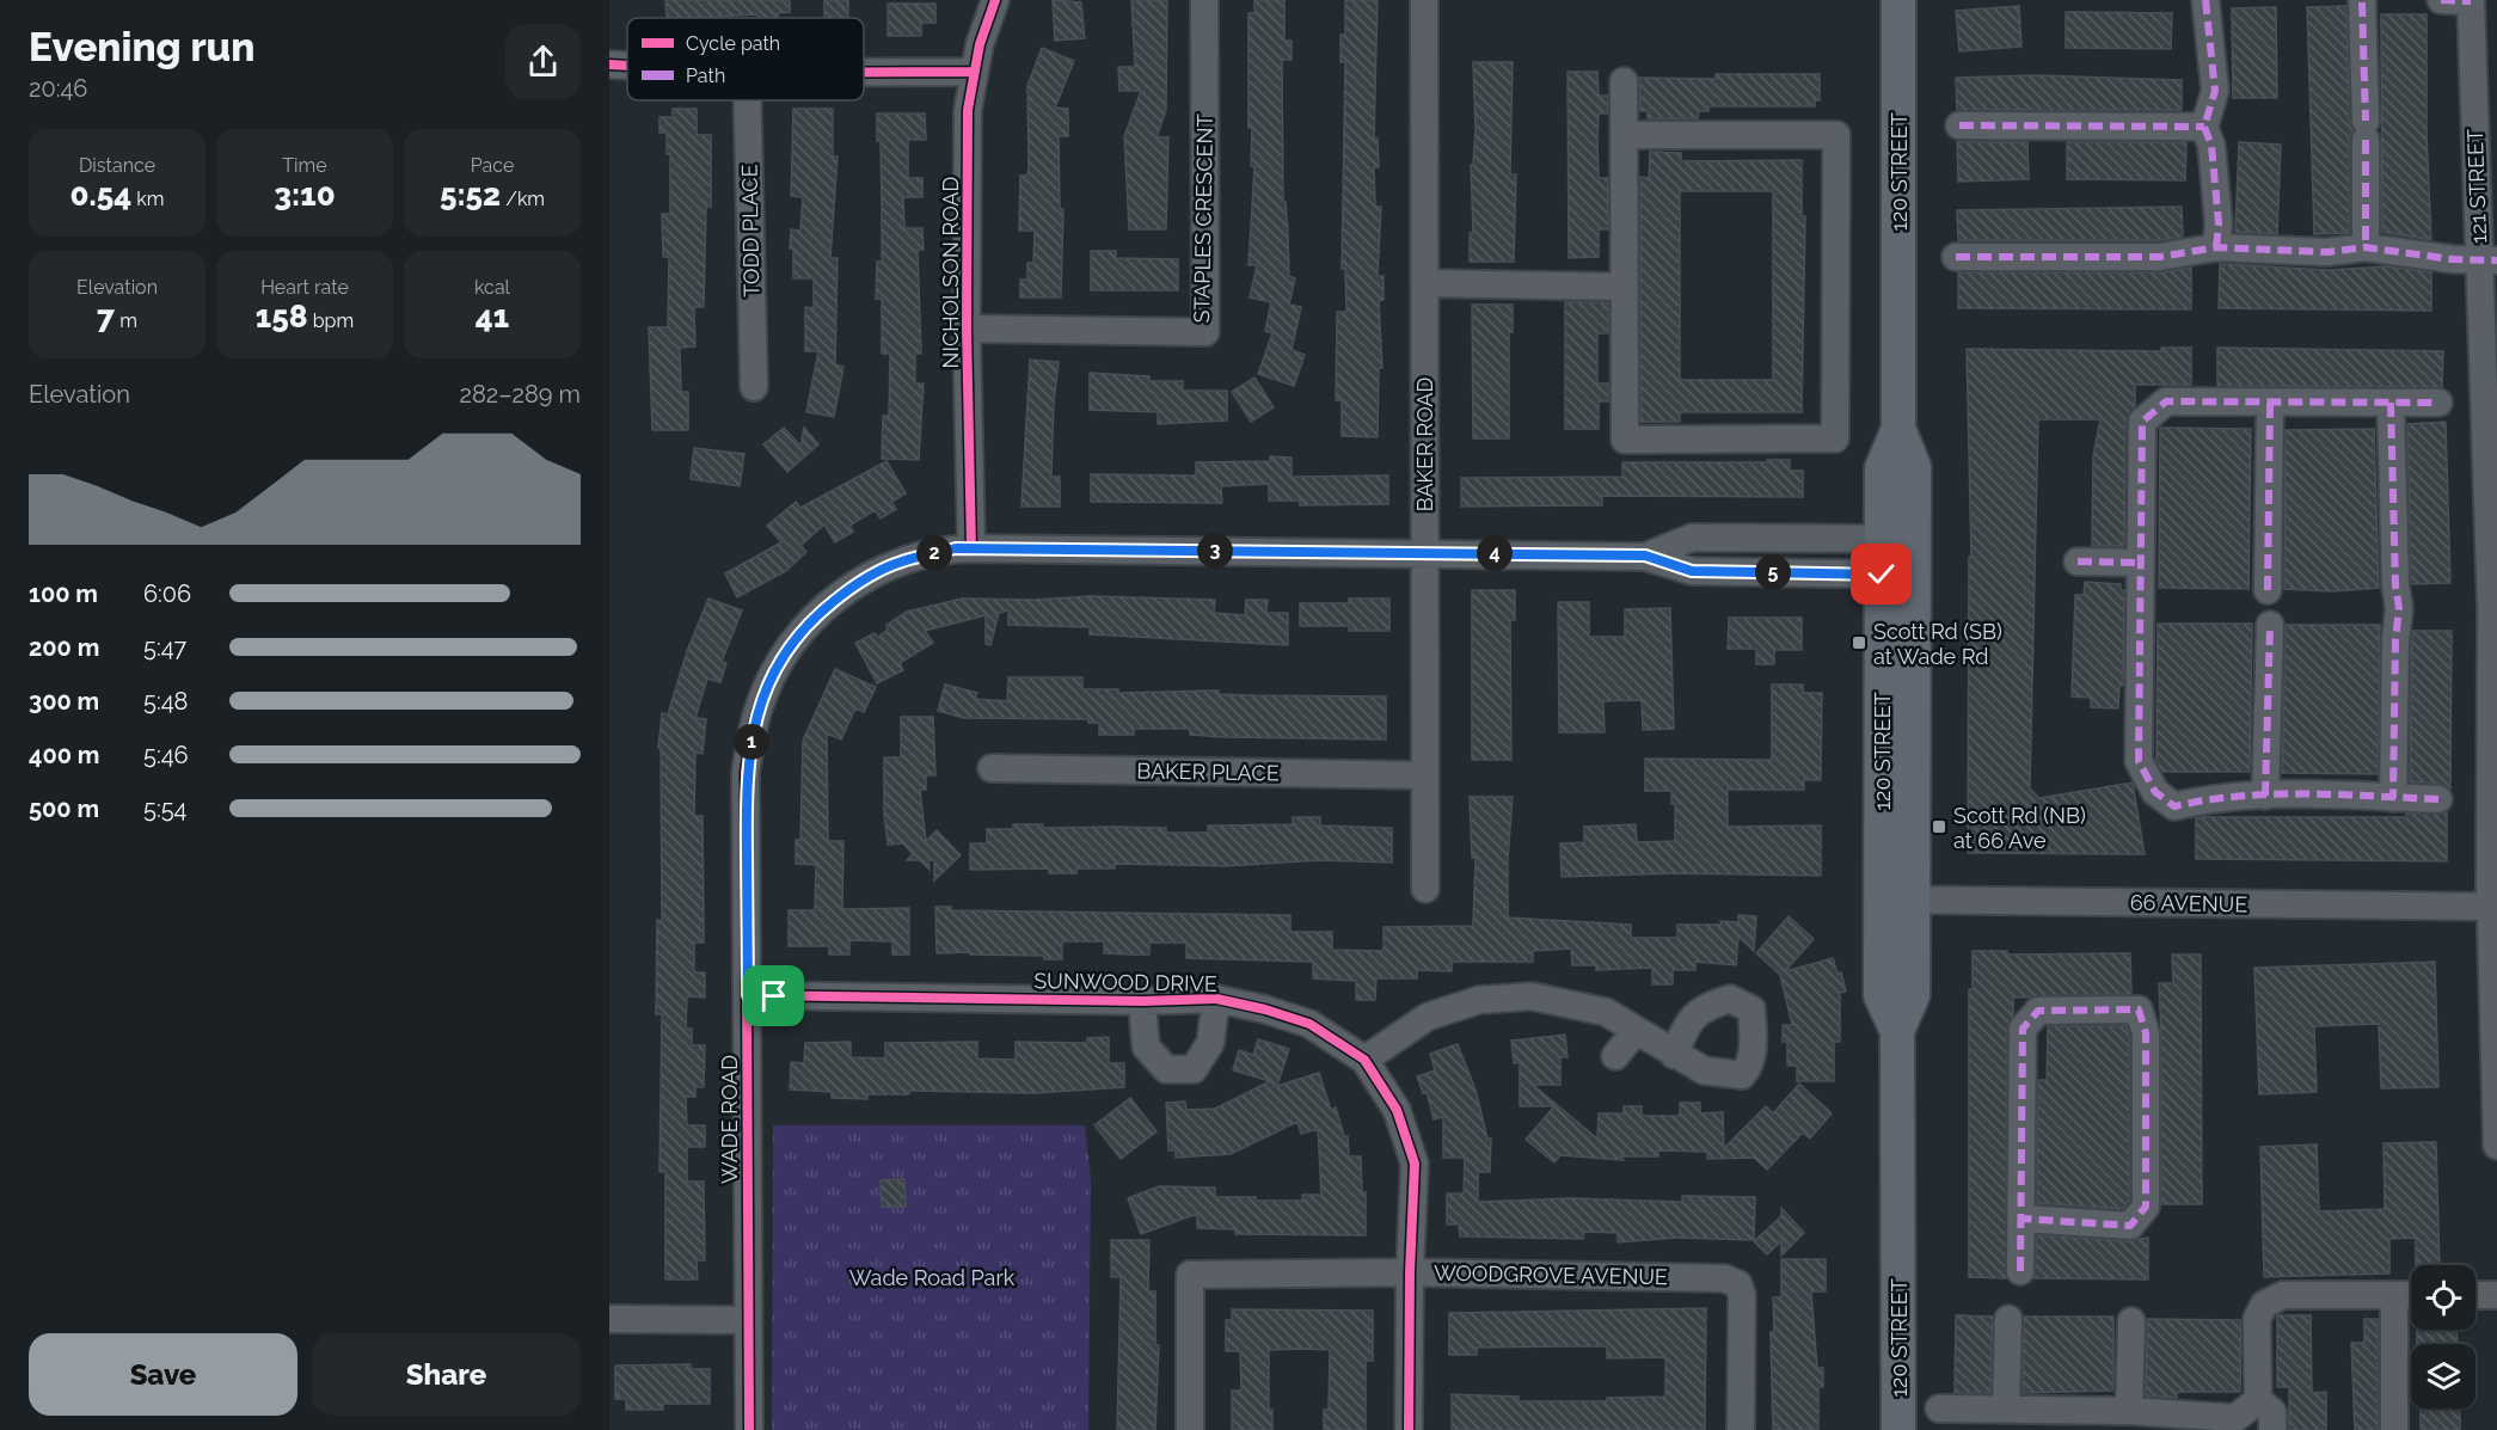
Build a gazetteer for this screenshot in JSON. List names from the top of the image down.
{
  "streets": {
    "main road": ["120 STREET"],
    "street": [
      "121 STREET",
      "STAPLES CRESCENT",
      "TODD PLACE",
      "NICHOLSON ROAD",
      "BAKER ROAD",
      "BAKER PLACE",
      "66 AVENUE",
      "SUNWOOD DRIVE",
      "WADE ROAD",
      "WOODGROVE AVENUE"
    ]
  },
  "crossings": [
    ["120 STREET", "66 AVENUE"],
    ["120 STREET", "WADE ROAD"],
    ["121 STREET", "66 AVENUE"],
    ["STAPLES CRESCENT", "NICHOLSON ROAD"],
    ["NICHOLSON ROAD", "WADE ROAD"],
    ["BAKER ROAD", "BAKER PLACE"],
    ["BAKER ROAD", "WADE ROAD"],
    ["SUNWOOD DRIVE", "WADE ROAD"],
    ["SUNWOOD DRIVE", "WOODGROVE AVENUE"]
  ],
  "parks": ["Wade Road Park"],
  "places": {
    "transit": ["Scott Rd (SB) at Wade Rd", "Scott Rd (NB) at 66 Ave"]
  },
  "legend": ["Cycle path", "Path"],
  "page": {
    "heading": ["Evening run", "20:46"],
    "stats": [
      ["Distance", "0.54 km"],
      ["Time", "3:10"],
      ["Pace", "5:52 /km"],
      ["Elevation", "7 m"],
      ["Heart rate", "158 bpm"],
      ["kcal", "41"]
    ],
    "chart": ["Elevation", "282–289 m"],
    "pins": [
      "3",
      "2",
      "4",
      "5",
      "1"
    ],
    "list": [
      {
        "name": "100 m",
        "note": "6:06"
      },
      {
        "name": "200 m",
        "note": "5:47"
      },
      {
        "name": "300 m",
        "note": "5:48"
      },
      {
        "name": "400 m",
        "note": "5:46"
      },
      {
        "name": "500 m",
        "note": "5:54"
      }
    ],
    "buttons": ["Save", "Share"]
  }
}
